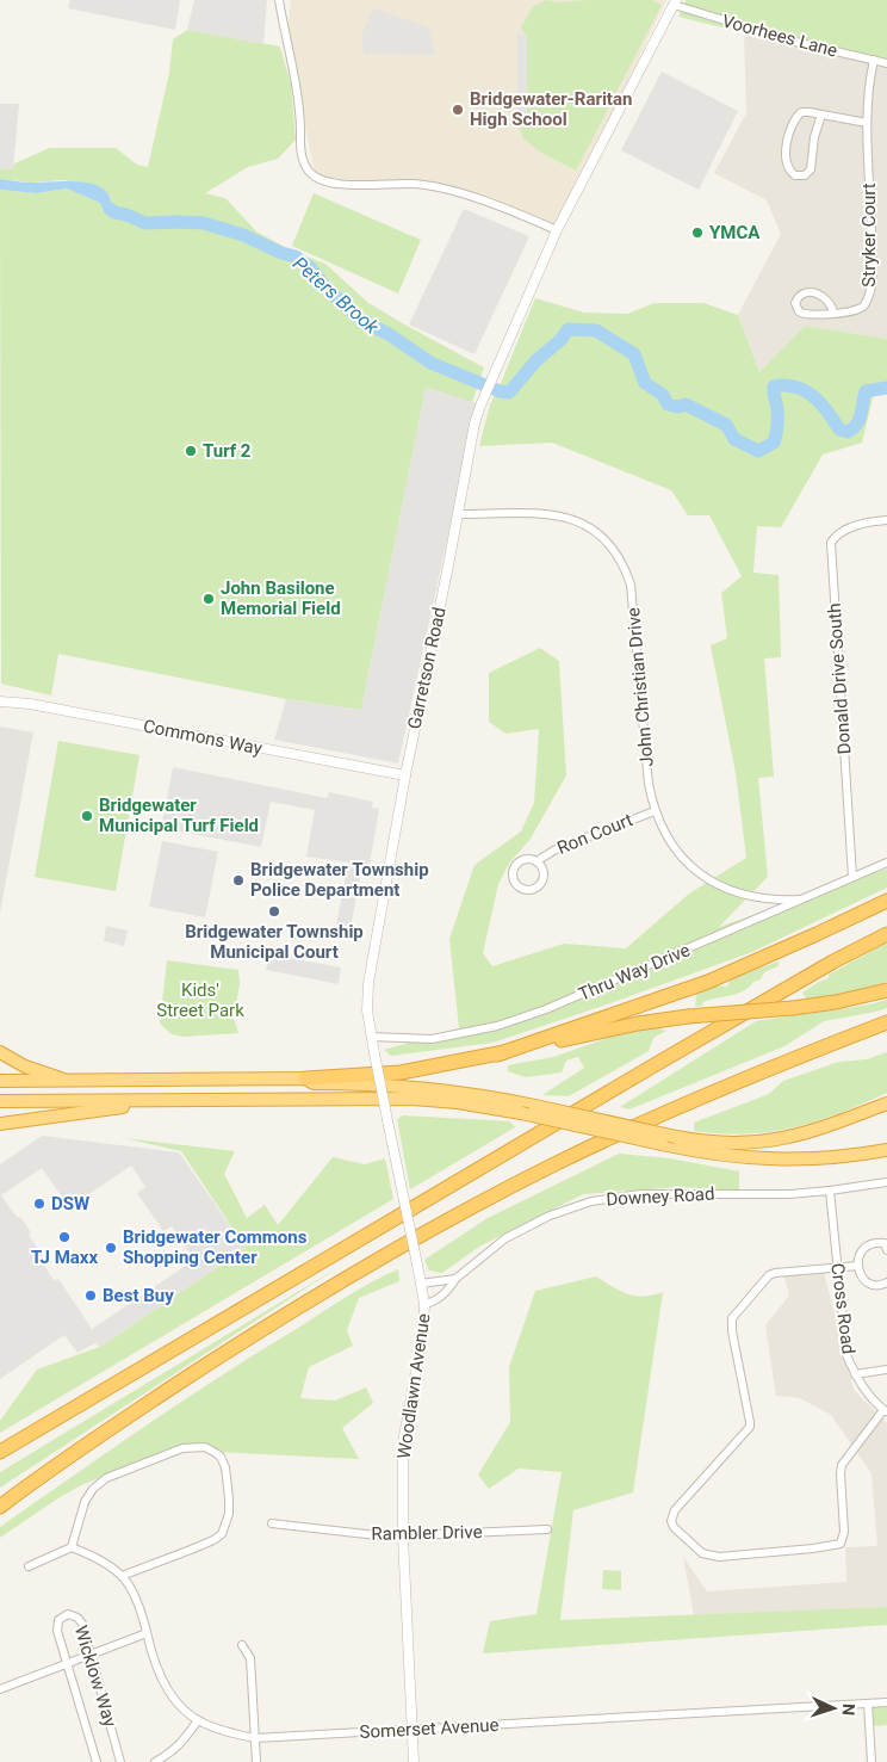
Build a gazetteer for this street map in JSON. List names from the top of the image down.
{
  "streets": {
    "street": [
      "Voorhees Lane",
      "Stryker Court",
      "Garretson Road",
      "Donald Drive South",
      "John Christian Drive",
      "Commons Way",
      "Ron Court",
      "Thru Way Drive",
      "Downey Road",
      "Cross Road",
      "Woodlawn Avenue",
      "Rambler Drive",
      "Wicklow Way",
      "Somerset Avenue"
    ]
  },
  "crossings": [
    ["Voorhees Lane", "Stryker Court"],
    ["Voorhees Lane", "Garretson Road"],
    ["Garretson Road", "John Christian Drive"],
    ["Garretson Road", "Commons Way"],
    ["Garretson Road", "Thru Way Drive"],
    ["Garretson Road", "Woodlawn Avenue"],
    ["Donald Drive South", "Thru Way Drive"],
    ["John Christian Drive", "Ron Court"],
    ["John Christian Drive", "Thru Way Drive"],
    ["Downey Road", "Cross Road"],
    ["Downey Road", "Woodlawn Avenue"],
    ["Woodlawn Avenue", "Rambler Drive"],
    ["Woodlawn Avenue", "Somerset Avenue"]
  ],
  "water": ["Peters Brook"],
  "parks": ["Kids' Street Park"],
  "places": [
    "Bridgewater-Raritan High School",
    "YMCA",
    "Turf 2",
    "John Basilone Memorial Field",
    "Bridgewater Municipal Turf Field",
    "Bridgewater Township Police Department",
    "Bridgewater Township Municipal Court",
    "DSW",
    "TJ Maxx",
    "Bridgewater Commons Shopping Center",
    "Best Buy"
  ],
  "north": "right"
}
